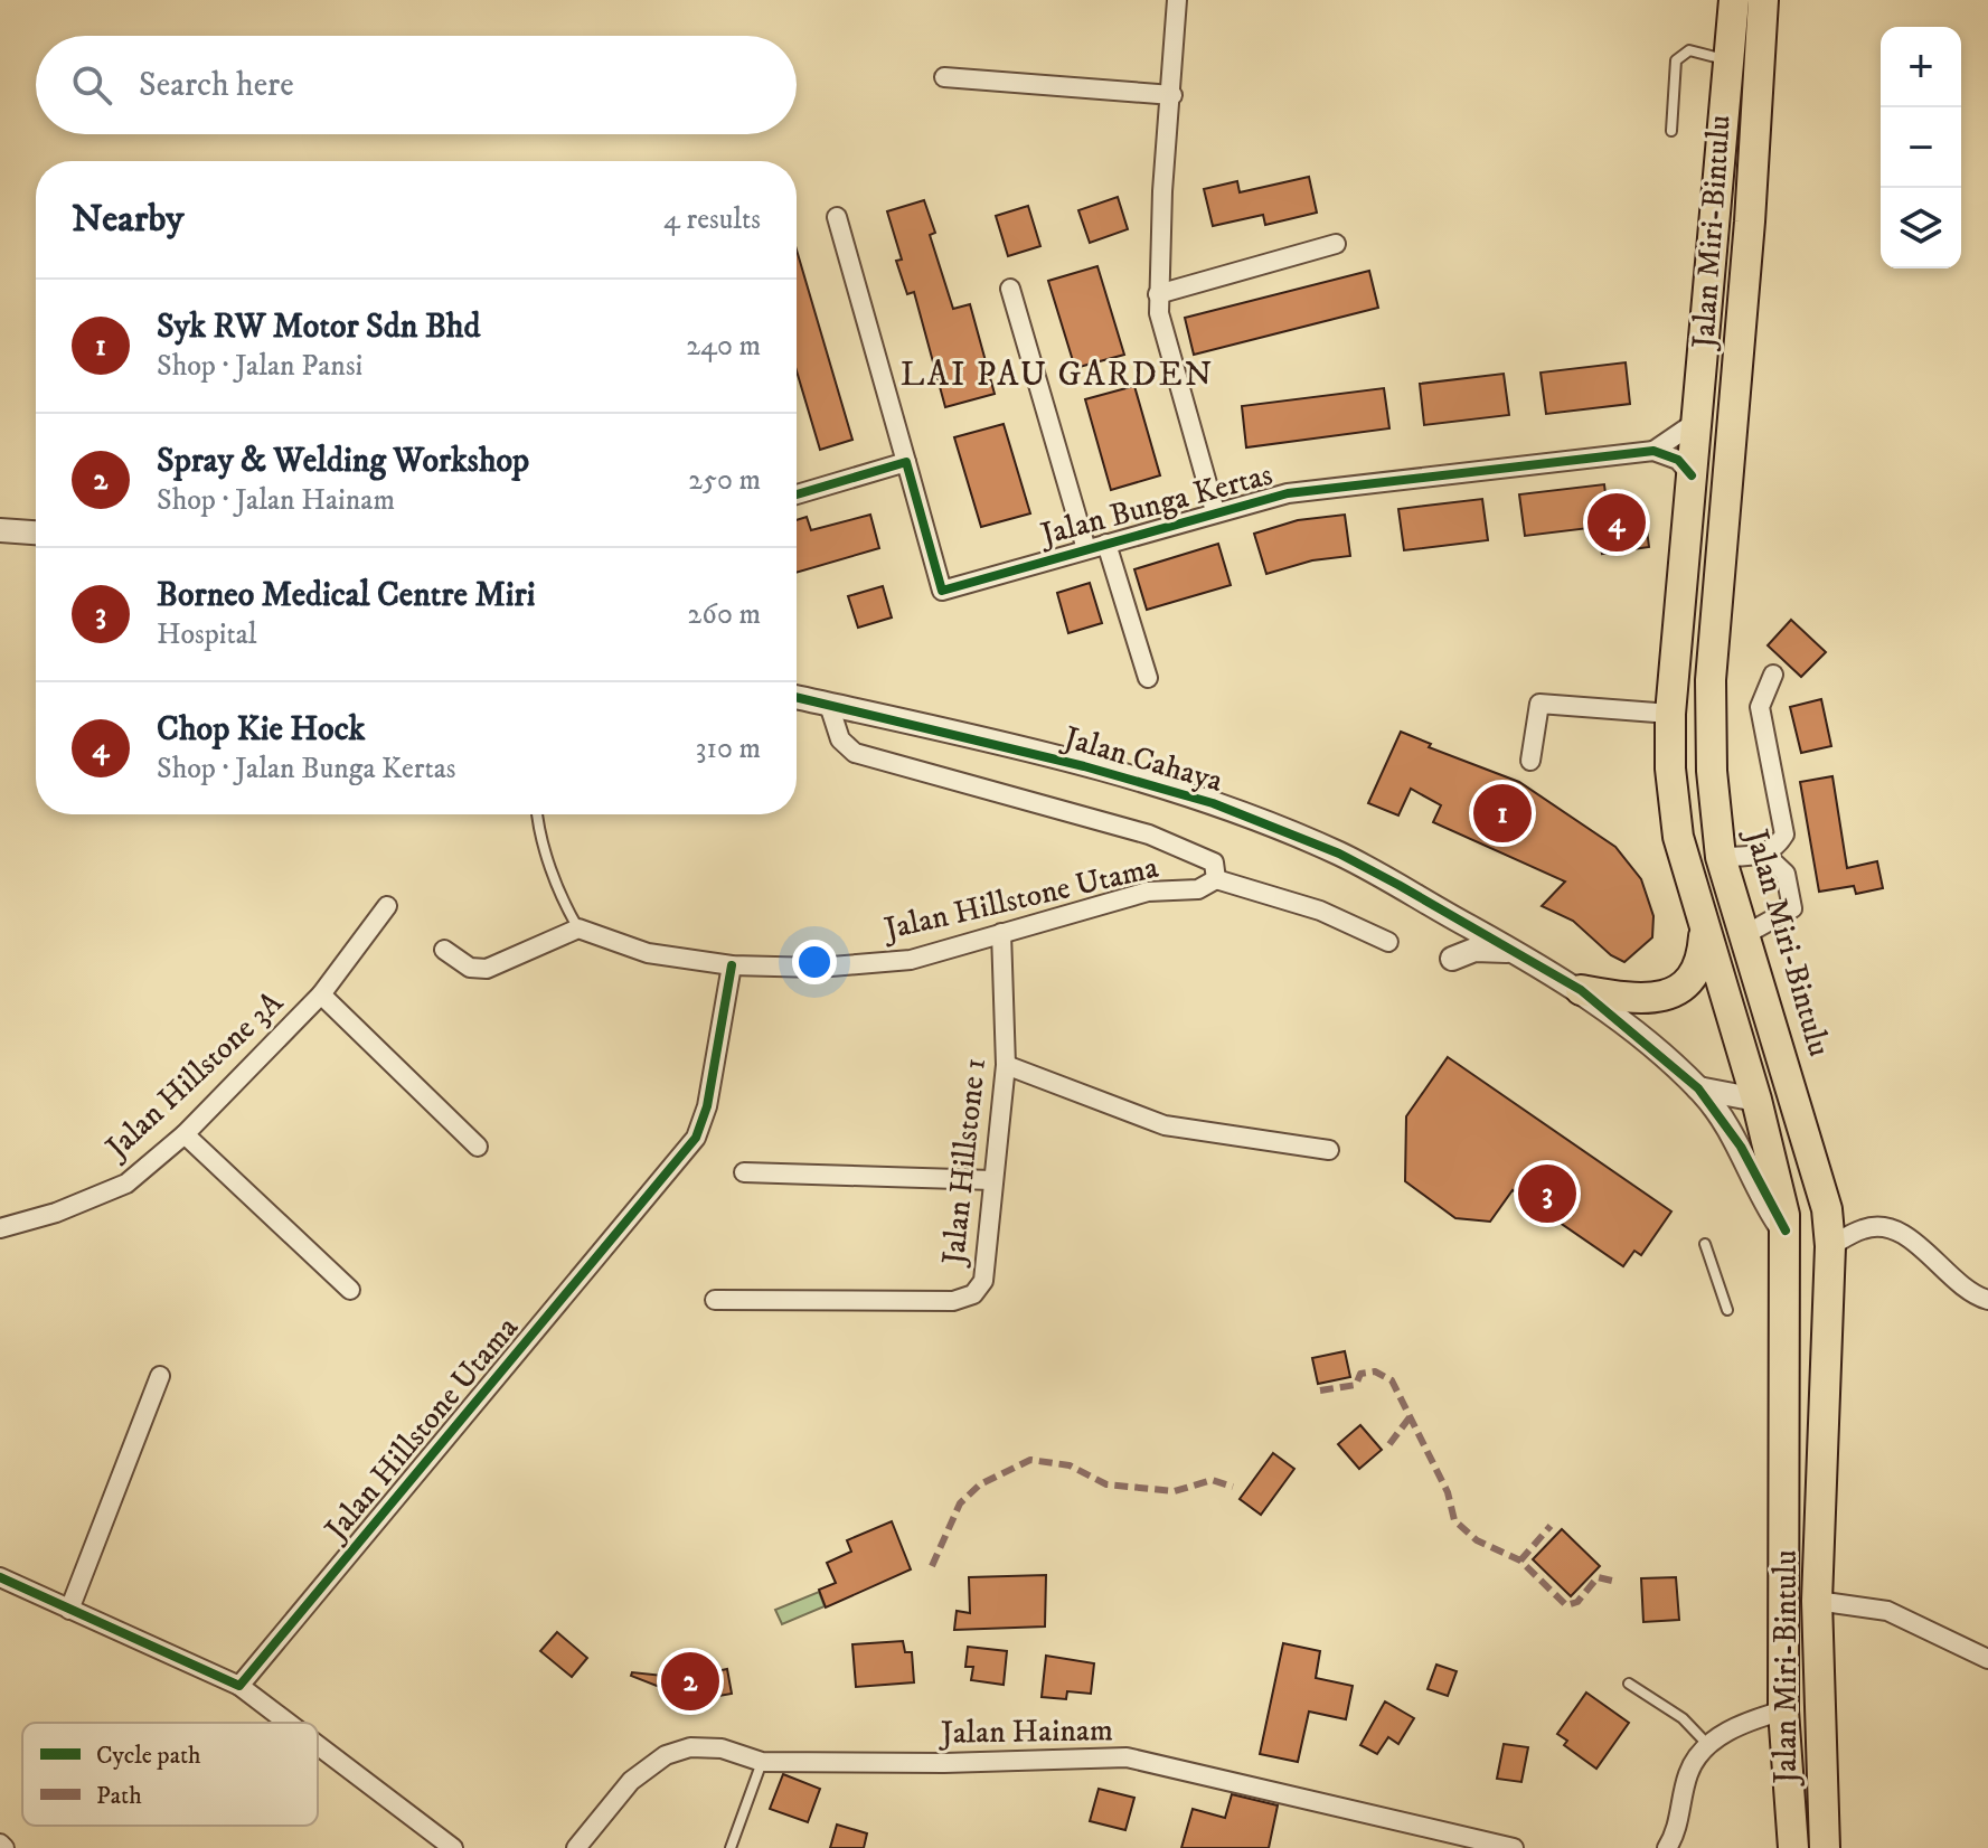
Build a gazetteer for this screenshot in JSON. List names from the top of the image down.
{
  "streets": {
    "highway": ["Jalan Miri-Bintulu"],
    "street": [
      "Jalan Bunga Kertas",
      "Jalan Cahaya",
      "Jalan Hillstone Utama",
      "Jalan Hillstone 3A",
      "Jalan Hillstone 1",
      "Jalan Hainam"
    ]
  },
  "crossings": [
    ["Jalan Miri-Bintulu", "Jalan Bunga Kertas"],
    ["Jalan Miri-Bintulu", "Jalan Cahaya"],
    ["Jalan Hillstone Utama", "Jalan Hillstone 1"]
  ],
  "districts": ["LAI PAU GARDEN"],
  "legend": ["Cycle path", "Path"],
  "page": {
    "map_buttons": ["+", "−"],
    "search": "Search here",
    "heading": ["Nearby", "4 results"],
    "list": [
      {
        "mark": "1",
        "name": "Syk RW Motor Sdn Bhd",
        "note": "Shop · Jalan Pansi",
        "value": "240 m"
      },
      {
        "mark": "2",
        "name": "Spray & Welding Workshop",
        "note": "Shop · Jalan Hainam",
        "value": "250 m"
      },
      {
        "mark": "3",
        "name": "Borneo Medical Centre Miri",
        "note": "Hospital",
        "value": "260 m"
      },
      {
        "mark": "4",
        "name": "Chop Kie Hock",
        "note": "Shop · Jalan Bunga Kertas",
        "value": "310 m"
      }
    ],
    "pins": [
      "4",
      "1",
      "3",
      "2"
    ]
  }
}
